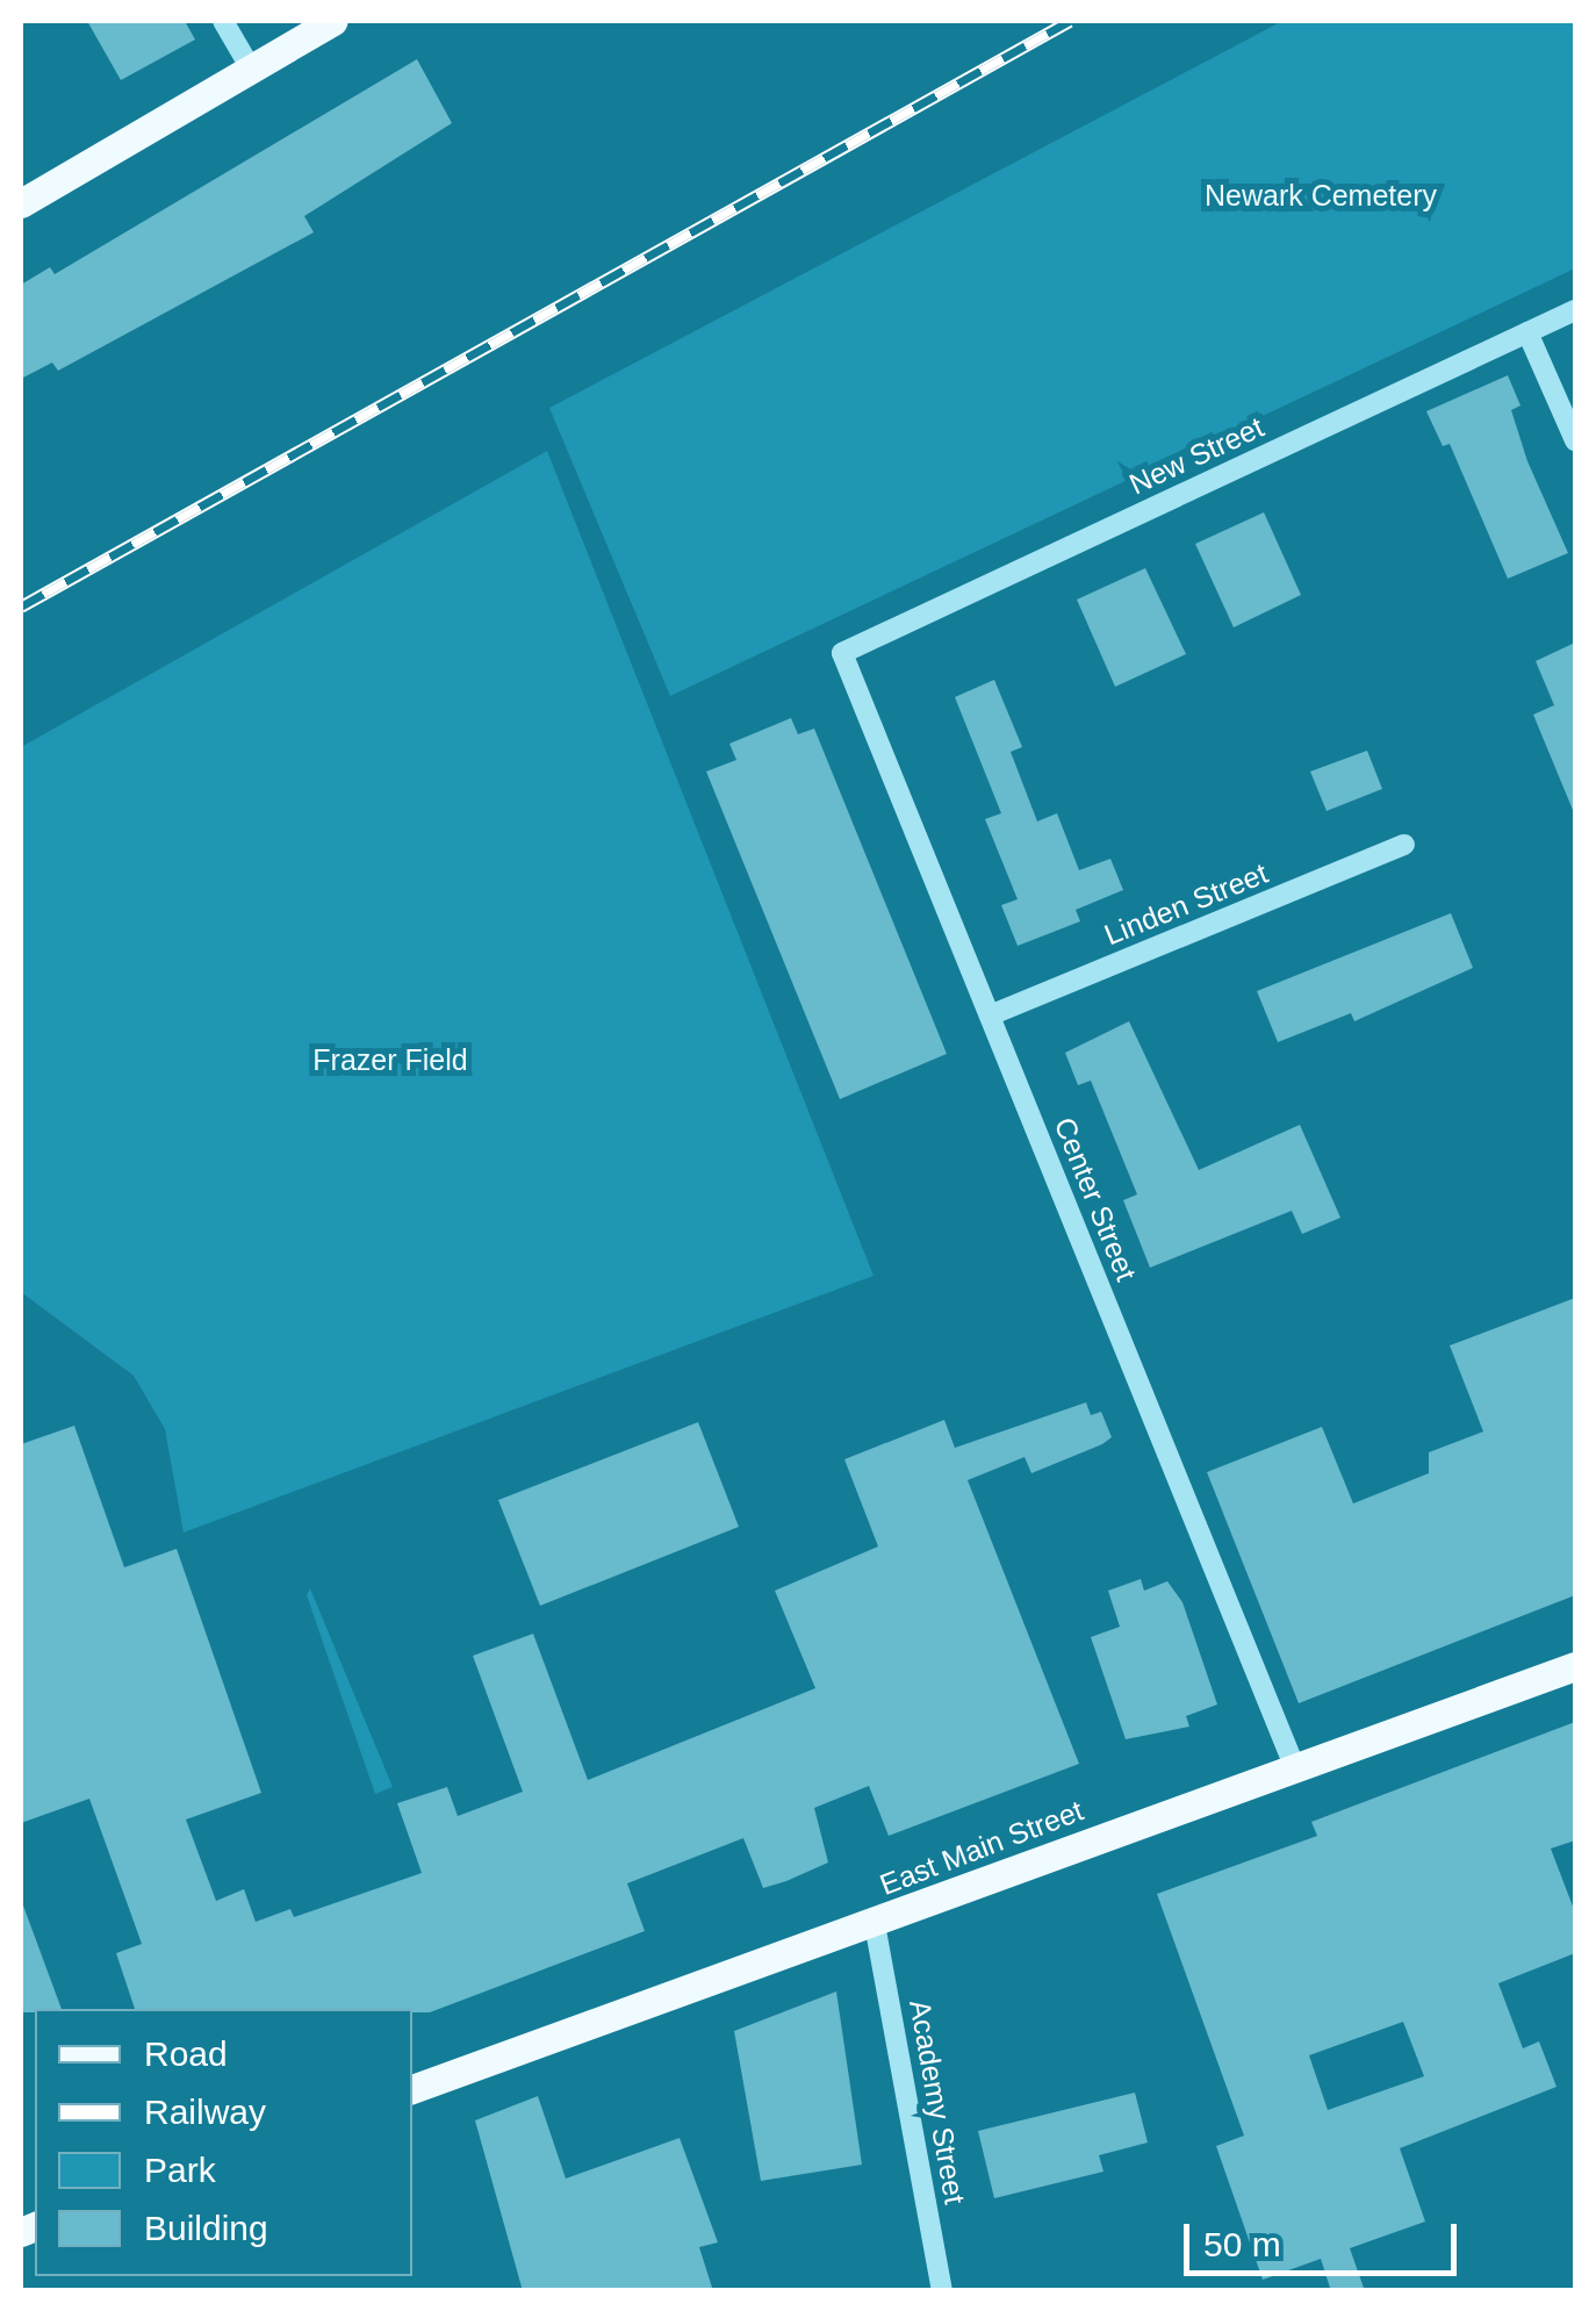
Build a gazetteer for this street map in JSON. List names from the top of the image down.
{
  "streets": {
    "main road": ["East Main Street"],
    "street": [
      "New Street",
      "Linden Street",
      "Center Street",
      "Academy Street"
    ]
  },
  "crossings": [
    ["New Street", "Center Street"],
    ["Linden Street", "Center Street"],
    ["Center Street", "East Main Street"],
    ["East Main Street", "Academy Street"]
  ],
  "parks": ["Newark Cemetery", "Frazer Field"],
  "legend": [
    "Road",
    "Railway",
    "Park",
    "Building"
  ],
  "scale_bar": "50 m"
}
